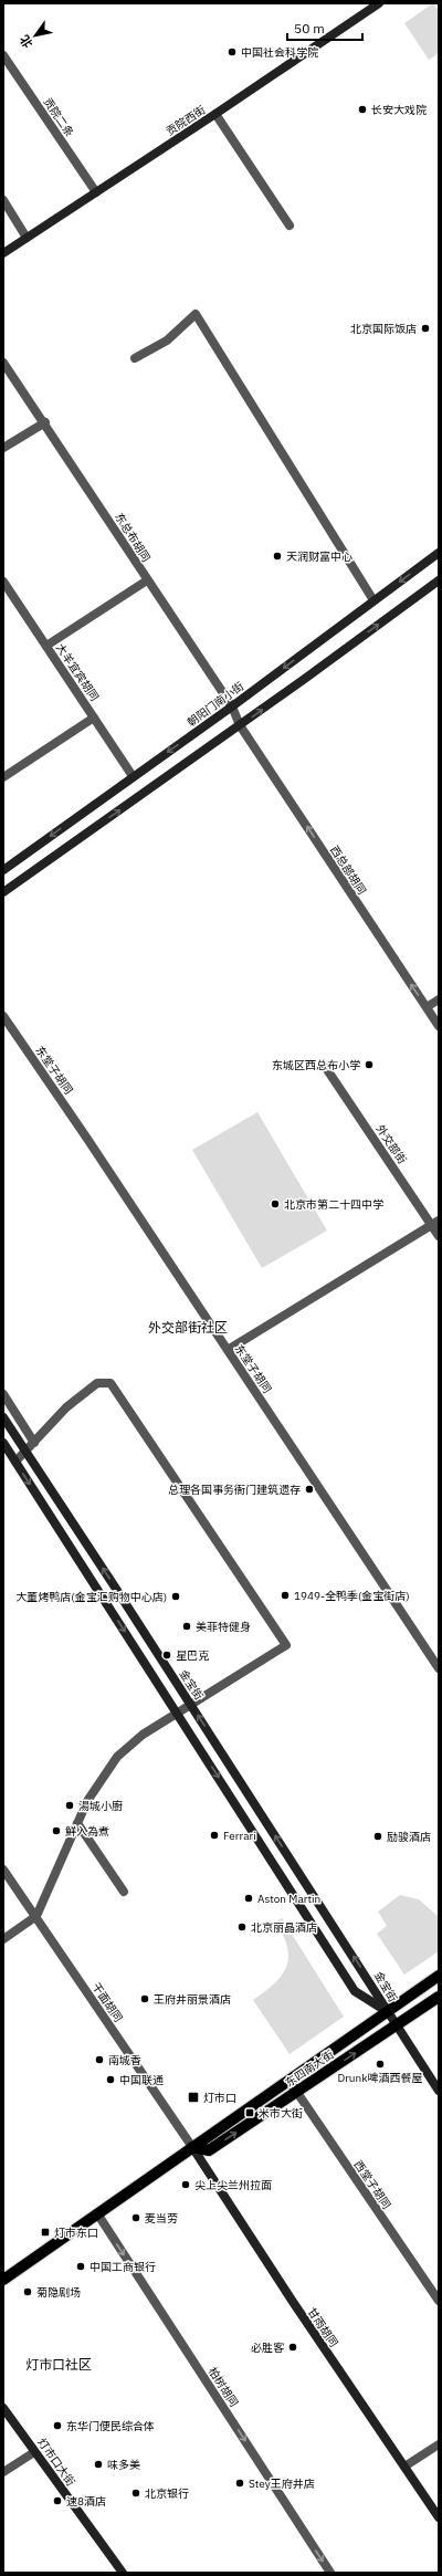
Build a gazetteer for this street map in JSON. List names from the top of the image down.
{
  "streets": {
    "main road": [
      "贡院西街",
      "朝阳门南小街",
      "金宝街",
      "东四南大街",
      "甘雨胡同",
      "灯市口大街"
    ],
    "street": [
      "贡院二条",
      "东总布胡同",
      "大羊宜宾胡同",
      "西总部胡同",
      "东堂子胡同",
      "外交部街",
      "干面胡同",
      "西堂子胡同",
      "柏树胡同"
    ]
  },
  "crossings": [
    ["贡院二条", "贡院西街"],
    ["东总布胡同", "朝阳门南小街"],
    ["东总布胡同", "西总部胡同"],
    ["大羊宜宾胡同", "朝阳门南小街"],
    ["金宝街", "东四南大街"],
    ["干面胡同", "东四南大街"],
    ["干面胡同", "甘雨胡同"],
    ["东四南大街", "西堂子胡同"],
    ["东四南大街", "甘雨胡同"],
    ["东四南大街", "柏树胡同"]
  ],
  "one_way": ["西总部胡同", "柏树胡同"],
  "districts": ["外交部街社区", "灯市口社区"],
  "places": {
    "other": [
      "中国社会科学院",
      "长安大戏院",
      "北京国际饭店",
      "天润财富中心",
      "东城区西总布小学",
      "北京市第二十四中学",
      "总理各国事务衙门建筑遗存",
      "1949-全鸭季(金宝街店)",
      "大董烤鸭店(金宝汇购物中心店)",
      "美菲特健身",
      "星巴克",
      "湯城小廚",
      "鮮入為煮",
      "Ferrari",
      "励骏酒店",
      "Aston Martin",
      "北京丽晶酒店",
      "王府井丽景酒店",
      "南城香",
      "Drunk啤酒西餐屋",
      "中国联通",
      "尖上尖兰州拉面",
      "麦当劳",
      "中国工商银行",
      "菊隐剧场",
      "必胜客",
      "东华门便民综合体",
      "味多美",
      "Stey王府井店",
      "北京银行",
      "速8酒店"
    ],
    "transit": ["灯市口", "米市大街", "灯市东口"]
  },
  "scale_bar": "50 m",
  "north": "bottom left"
}
